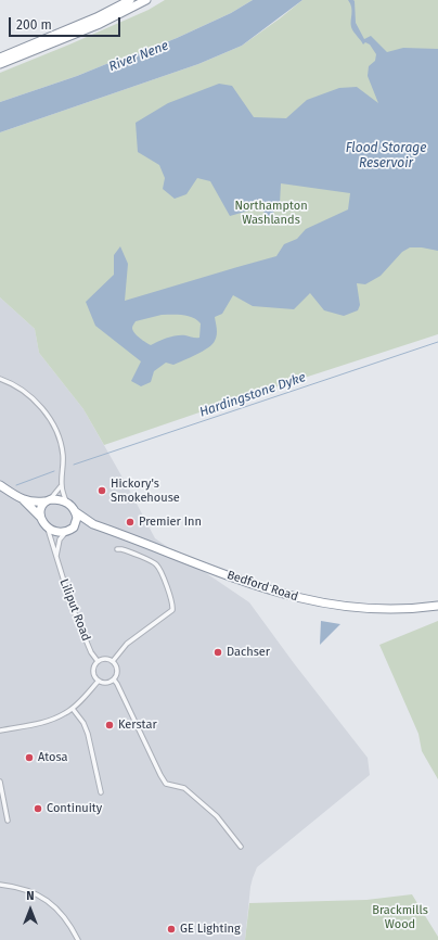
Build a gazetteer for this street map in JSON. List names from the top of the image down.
{
  "streets": {
    "highway": ["Bedford Road"],
    "street": ["Liliput Road"]
  },
  "crossings": [
    ["Bedford Road", "Liliput Road"]
  ],
  "water": ["River Nene", "Flood Storage Reservoir", "Hardingstone Dyke"],
  "parks": ["Northampton Washlands", "Brackmills Wood"],
  "places": [
    "Hickory's Smokehouse",
    "Premier Inn",
    "Dachser",
    "Kerstar",
    "Atosa",
    "Continuity",
    "GE Lighting"
  ],
  "scale_bar": "200 m",
  "north": "top"
}
